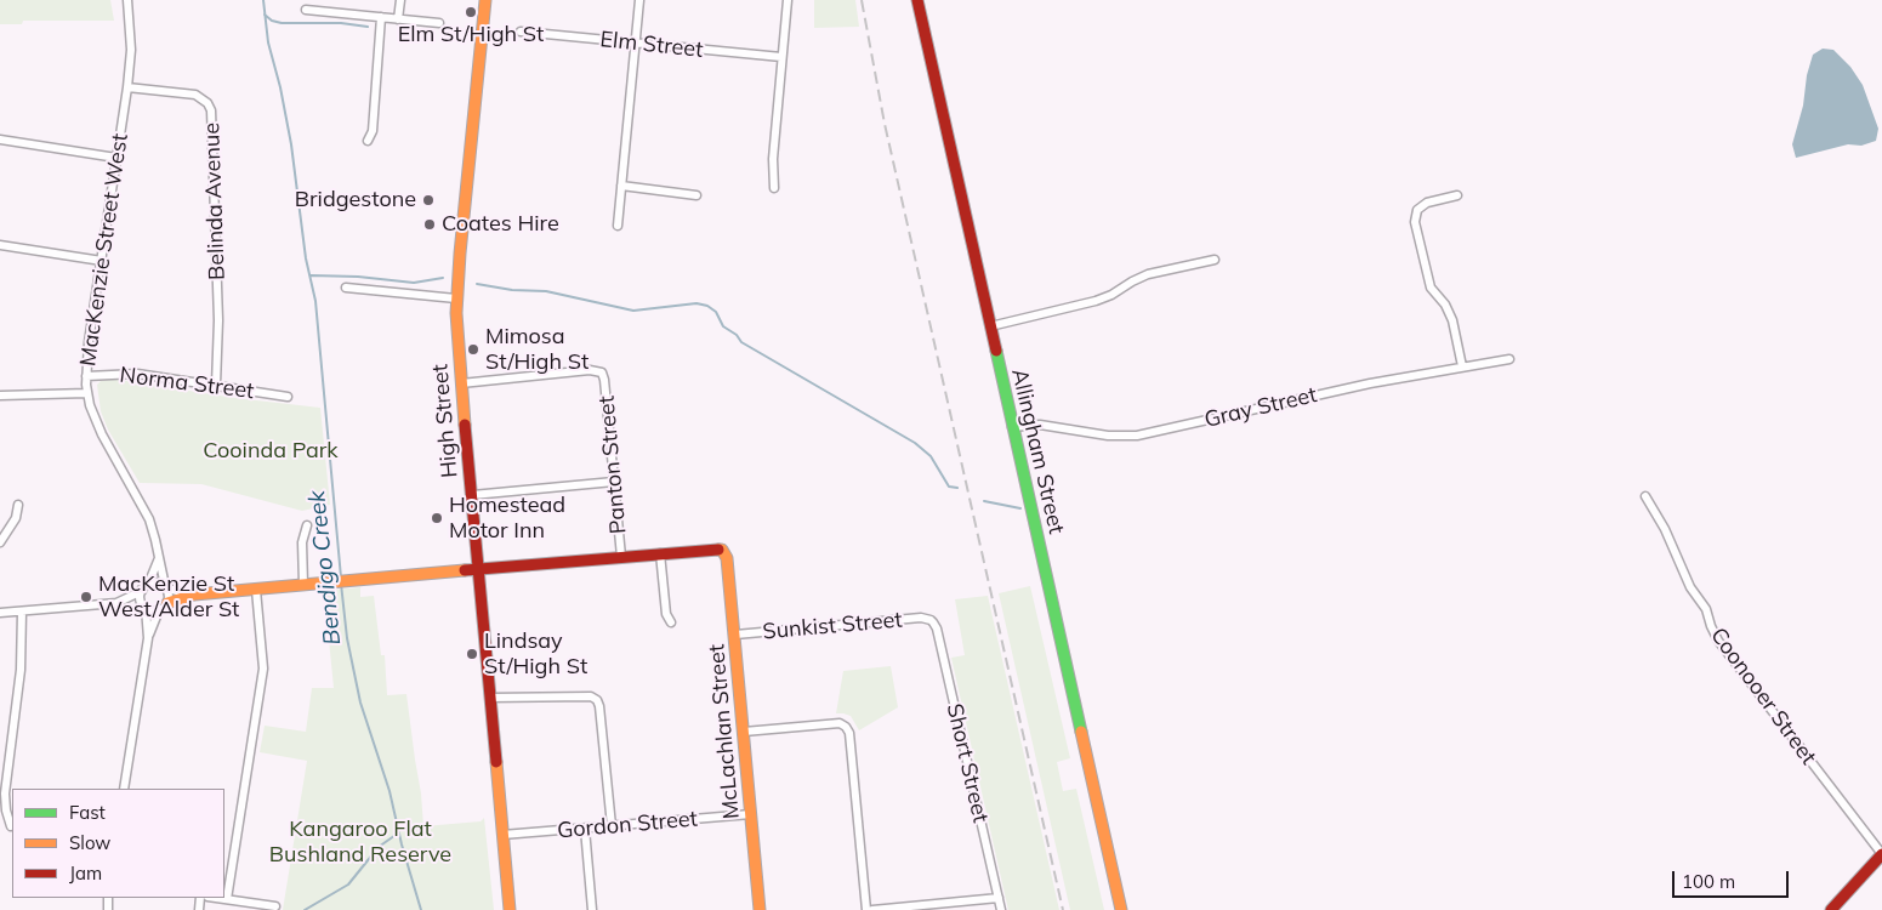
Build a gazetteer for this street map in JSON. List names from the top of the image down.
{
  "streets": {
    "main road": ["High Street", "Allingham Street", "McLachlan Street"],
    "street": [
      "Elm Street",
      "Belinda Avenue",
      "MacKenzie Street West",
      "Norma Street",
      "Gray Street",
      "Panton Street",
      "Sunkist Street",
      "Coonooer Street",
      "Short Street",
      "Gordon Street"
    ]
  },
  "crossings": [
    ["Belinda Avenue", "MacKenzie Street West"],
    ["Belinda Avenue", "Norma Street"],
    ["MacKenzie Street West", "Norma Street"],
    ["Gray Street", "Allingham Street"],
    ["High Street", "Panton Street"],
    ["High Street", "Gordon Street"],
    ["Sunkist Street", "McLachlan Street"],
    ["Sunkist Street", "Short Street"],
    ["McLachlan Street", "Gordon Street"]
  ],
  "water": ["Bendigo Creek"],
  "parks": ["Cooinda Park", "Kangaroo Flat Bushland Reserve"],
  "places": [
    "Elm St/High St",
    "Bridgestone",
    "Coates Hire",
    "Mimosa St/High St",
    "Homestead Motor Inn",
    "MacKenzie St West/Alder St",
    "Lindsay St/High St"
  ],
  "legend": ["Fast", "Slow", "Jam"],
  "scale_bar": "100 m"
}
